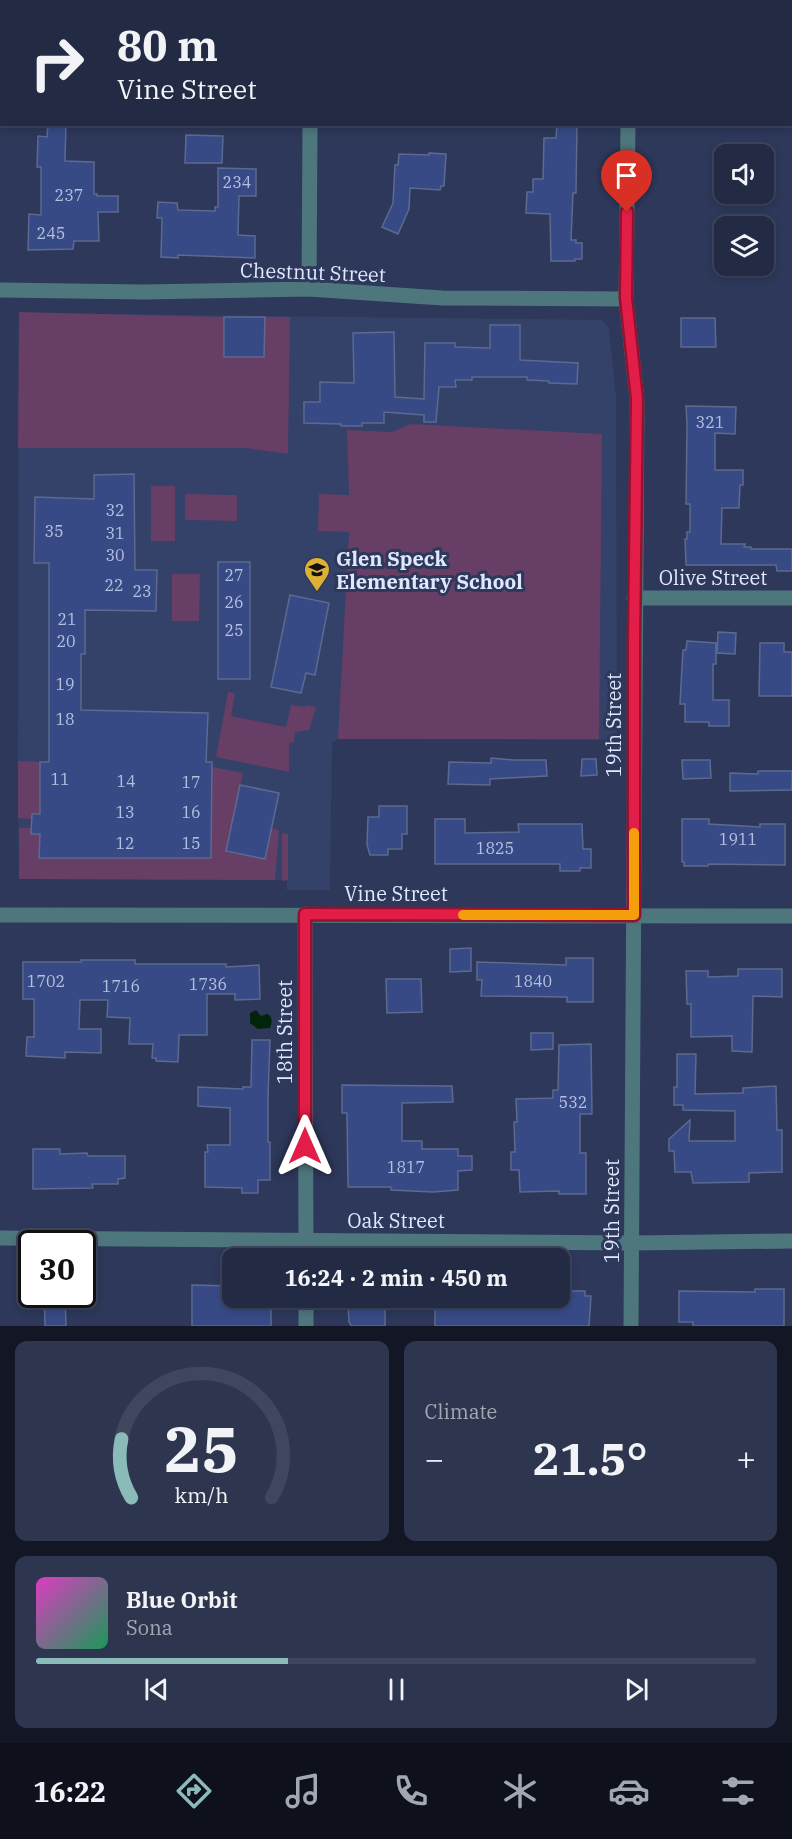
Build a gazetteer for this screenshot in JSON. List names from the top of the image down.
{
  "streets": {
    "street": [
      "Chestnut Street",
      "Olive Street",
      "19th Street",
      "Vine Street",
      "18th Street",
      "Oak Street"
    ]
  },
  "crossings": [
    ["Chestnut Street", "19th Street"],
    ["Olive Street", "19th Street"],
    ["19th Street", "Vine Street"],
    ["19th Street", "Oak Street"],
    ["Vine Street", "18th Street"],
    ["18th Street", "Oak Street"]
  ],
  "places": {
    "school or university": ["Glen Speck Elementary School"]
  },
  "house_numbers": [
    "234",
    "237",
    "245",
    "321",
    "32",
    "35",
    "31",
    "30",
    "27",
    "22",
    "23",
    "26",
    "21",
    "25",
    "20",
    "19",
    "18",
    "11",
    "14",
    "17",
    "13",
    "16",
    "1911",
    "12",
    "15",
    "1825",
    "1702",
    "1840",
    "1736",
    "1716",
    "532",
    "1817"
  ],
  "page": {
    "turn": ["80 m", "Vine Street"],
    "limit": "30",
    "trip": "16:24 · 2 min · 450 m",
    "tile": "Climate",
    "heat": ["−", "21.5°", "+"],
    "song": ["Blue Orbit", "Sona"],
    "tabs": "16:22",
    "gauge": ["25", "km/h"]
  }
}
